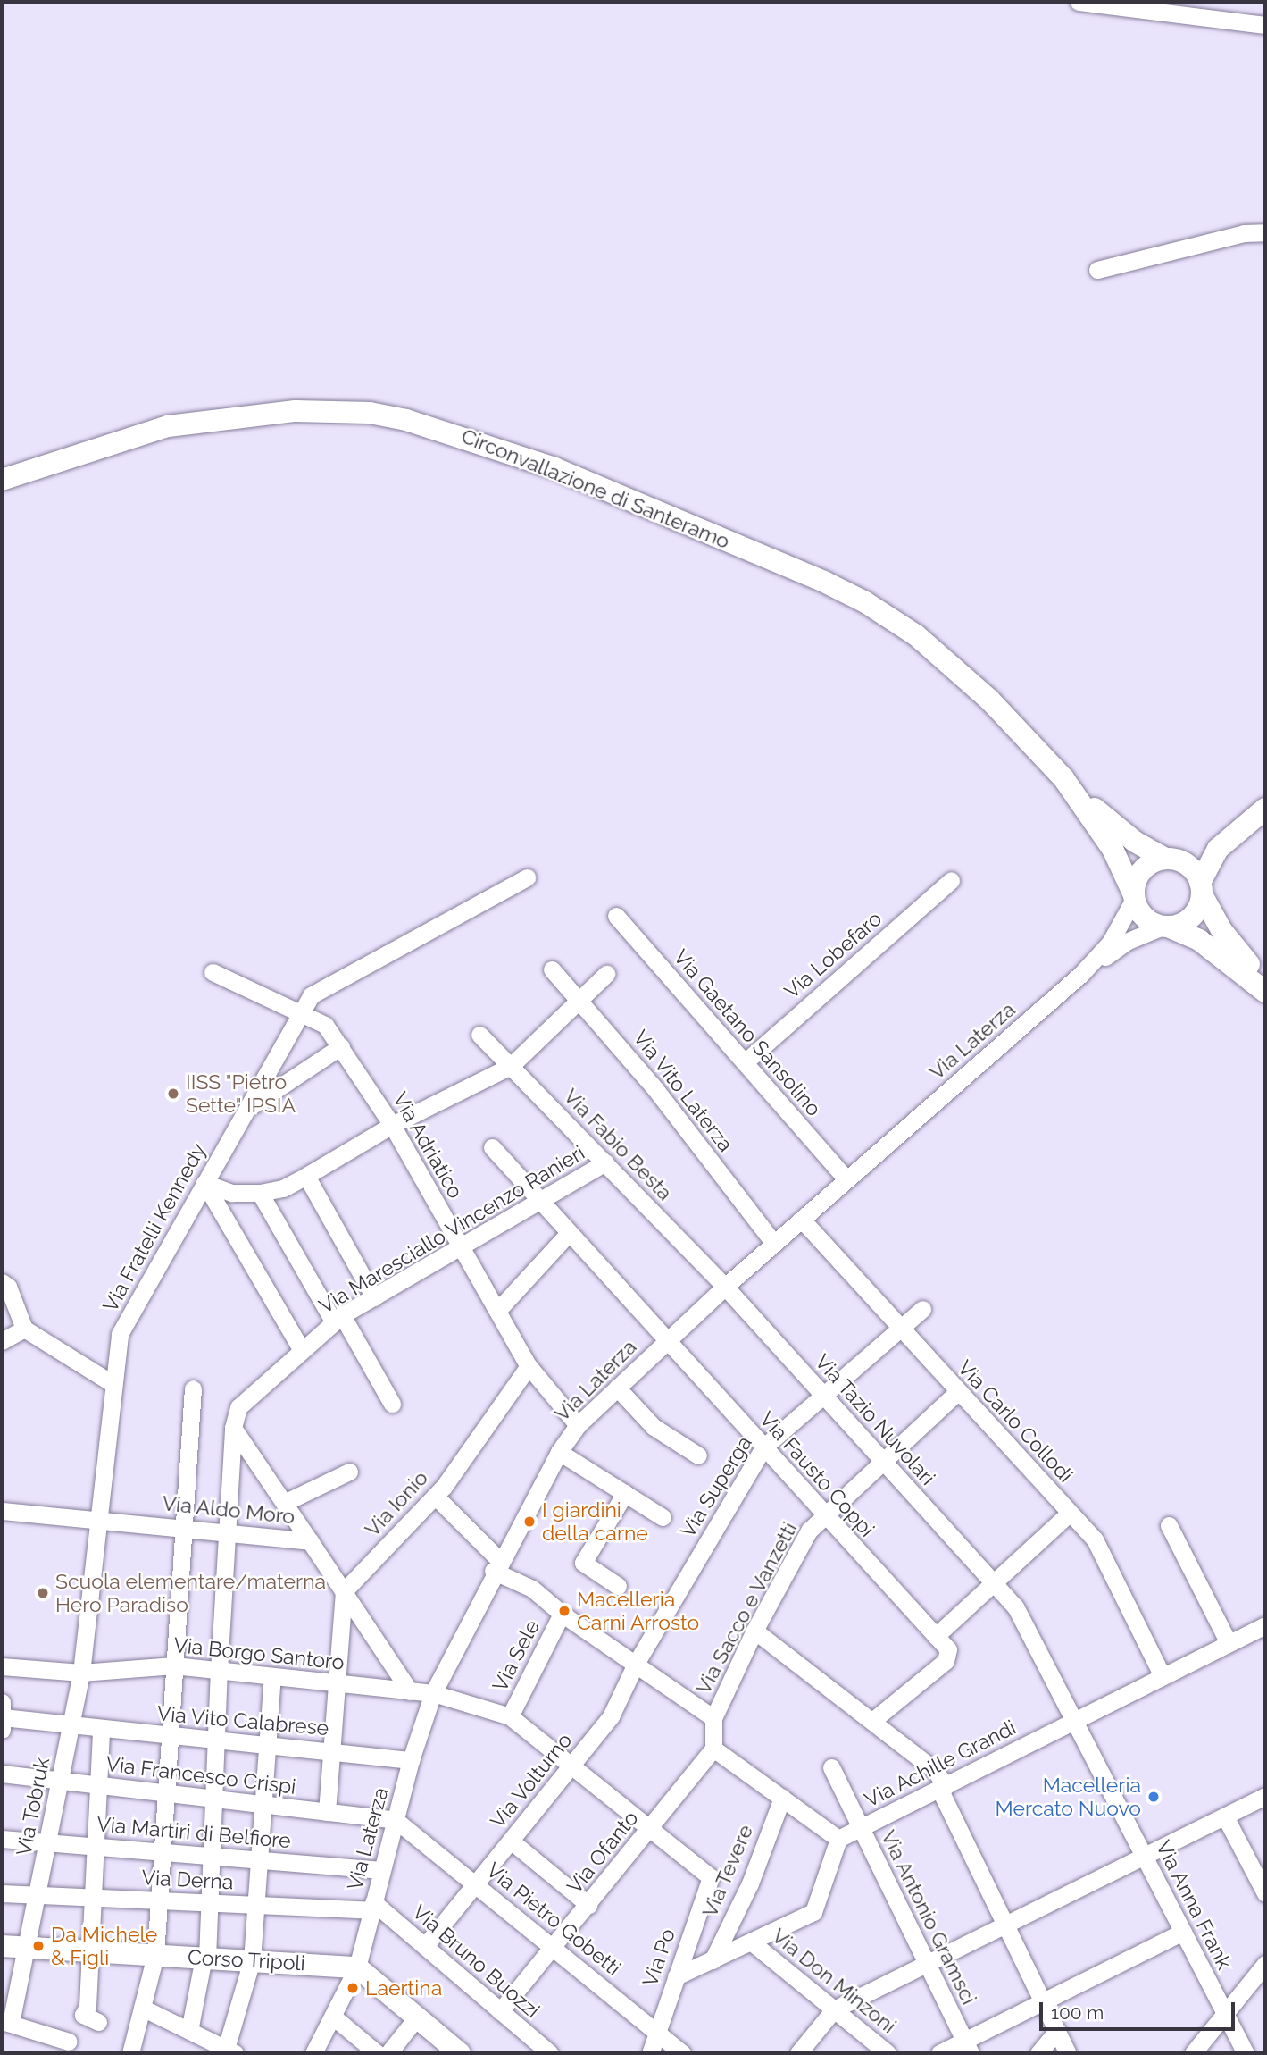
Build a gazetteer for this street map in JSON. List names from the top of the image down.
{
  "streets": {
    "main road": ["Circonvallazione di Santeramo", "Corso Tripoli"],
    "street": [
      "Via Lobefaro",
      "Via Gaetano Sansolino",
      "Via Laterza",
      "Via Vito Laterza",
      "Via Fabio Besta",
      "Via Adriatico",
      "Via Fratelli Kennedy",
      "Via Maresciallo Vincenzo Ranieri",
      "Via Tazio Nuvolari",
      "Via Carlo Collodi",
      "Via Fausto Coppi",
      "Via Superga",
      "Via Ionio",
      "Via Aldo Moro",
      "Via Sacco e Vanzetti",
      "Via Borgo Santoro",
      "Via Sele",
      "Via Vito Calabrese",
      "Via Achille Grandi",
      "Via Francesco Crispi",
      "Via Volturno",
      "Via Tobruk",
      "Via Martiri di Belfiore",
      "Via Ofanto",
      "Via Tevere",
      "Via Derna",
      "Via Anna Frank",
      "Via Antonio Gramsci",
      "Via Pietro Gobetti",
      "Via Po",
      "Via Bruno Buozzi",
      "Via Don Minzoni"
    ]
  },
  "crossings": [
    ["Via Lobefaro", "Via Gaetano Sansolino"],
    ["Via Gaetano Sansolino", "Via Laterza"],
    ["Via Laterza", "Via Vito Laterza"],
    ["Via Laterza", "Via Fabio Besta"],
    ["Via Laterza", "Via Adriatico"],
    ["Via Laterza", "Via Tazio Nuvolari"],
    ["Via Laterza", "Via Carlo Collodi"],
    ["Via Laterza", "Via Fausto Coppi"],
    ["Via Laterza", "Via Borgo Santoro"],
    ["Via Laterza", "Via Vito Calabrese"],
    ["Via Laterza", "Via Francesco Crispi"],
    ["Via Laterza", "Via Martiri di Belfiore"],
    ["Via Laterza", "Via Derna"],
    ["Via Laterza", "Via Pietro Gobetti"],
    ["Via Laterza", "Corso Tripoli"],
    ["Via Laterza", "Via Bruno Buozzi"],
    ["Via Fabio Besta", "Via Maresciallo Vincenzo Ranieri"],
    ["Via Fabio Besta", "Via Tazio Nuvolari"],
    ["Via Adriatico", "Via Fratelli Kennedy"],
    ["Via Adriatico", "Via Maresciallo Vincenzo Ranieri"],
    ["Via Adriatico", "Via Ionio"],
    ["Via Fratelli Kennedy", "Via Aldo Moro"],
    ["Via Fratelli Kennedy", "Via Borgo Santoro"],
    ["Via Fratelli Kennedy", "Via Tobruk"],
    ["Via Maresciallo Vincenzo Ranieri", "Via Fausto Coppi"],
    ["Via Maresciallo Vincenzo Ranieri", "Via Aldo Moro"],
    ["Via Maresciallo Vincenzo Ranieri", "Via Borgo Santoro"],
    ["Via Maresciallo Vincenzo Ranieri", "Via Vito Calabrese"],
    ["Via Maresciallo Vincenzo Ranieri", "Via Francesco Crispi"],
    ["Via Maresciallo Vincenzo Ranieri", "Via Martiri di Belfiore"],
    ["Via Maresciallo Vincenzo Ranieri", "Via Derna"],
    ["Via Maresciallo Vincenzo Ranieri", "Corso Tripoli"],
    ["Via Tazio Nuvolari", "Via Superga"],
    ["Via Tazio Nuvolari", "Via Sacco e Vanzetti"],
    ["Via Tazio Nuvolari", "Via Anna Frank"],
    ["Via Carlo Collodi", "Via Superga"],
    ["Via Carlo Collodi", "Via Sacco e Vanzetti"],
    ["Via Carlo Collodi", "Via Achille Grandi"],
    ["Via Fausto Coppi", "Via Superga"],
    ["Via Fausto Coppi", "Via Sacco e Vanzetti"],
    ["Via Superga", "Via Volturno"],
    ["Via Ionio", "Via Aldo Moro"],
    ["Via Aldo Moro", "Via Borgo Santoro"],
    ["Via Borgo Santoro", "Via Sele"],
    ["Via Borgo Santoro", "Via Tobruk"],
    ["Via Vito Calabrese", "Via Tobruk"],
    ["Via Achille Grandi", "Via Anna Frank"],
    ["Via Achille Grandi", "Via Antonio Gramsci"],
    ["Via Francesco Crispi", "Via Tobruk"],
    ["Via Francesco Crispi", "Via Pietro Gobetti"],
    ["Via Volturno", "Via Pietro Gobetti"],
    ["Via Volturno", "Via Bruno Buozzi"],
    ["Via Tobruk", "Via Martiri di Belfiore"],
    ["Via Tobruk", "Via Derna"],
    ["Via Tobruk", "Corso Tripoli"],
    ["Via Ofanto", "Via Pietro Gobetti"],
    ["Via Ofanto", "Via Po"],
    ["Via Ofanto", "Via Bruno Buozzi"],
    ["Via Derna", "Via Bruno Buozzi"],
    ["Via Pietro Gobetti", "Via Po"]
  ],
  "places": [
    "IISS \"Pietro Sette\" IPSIA",
    "I giardini della carne",
    "Scuola elementare/materna Hero Paradiso",
    "Macelleria Carni Arrosto",
    "Macelleria Mercato Nuovo",
    "Da Michele & Figli",
    "Laertina"
  ],
  "scale_bar": "100 m"
}
